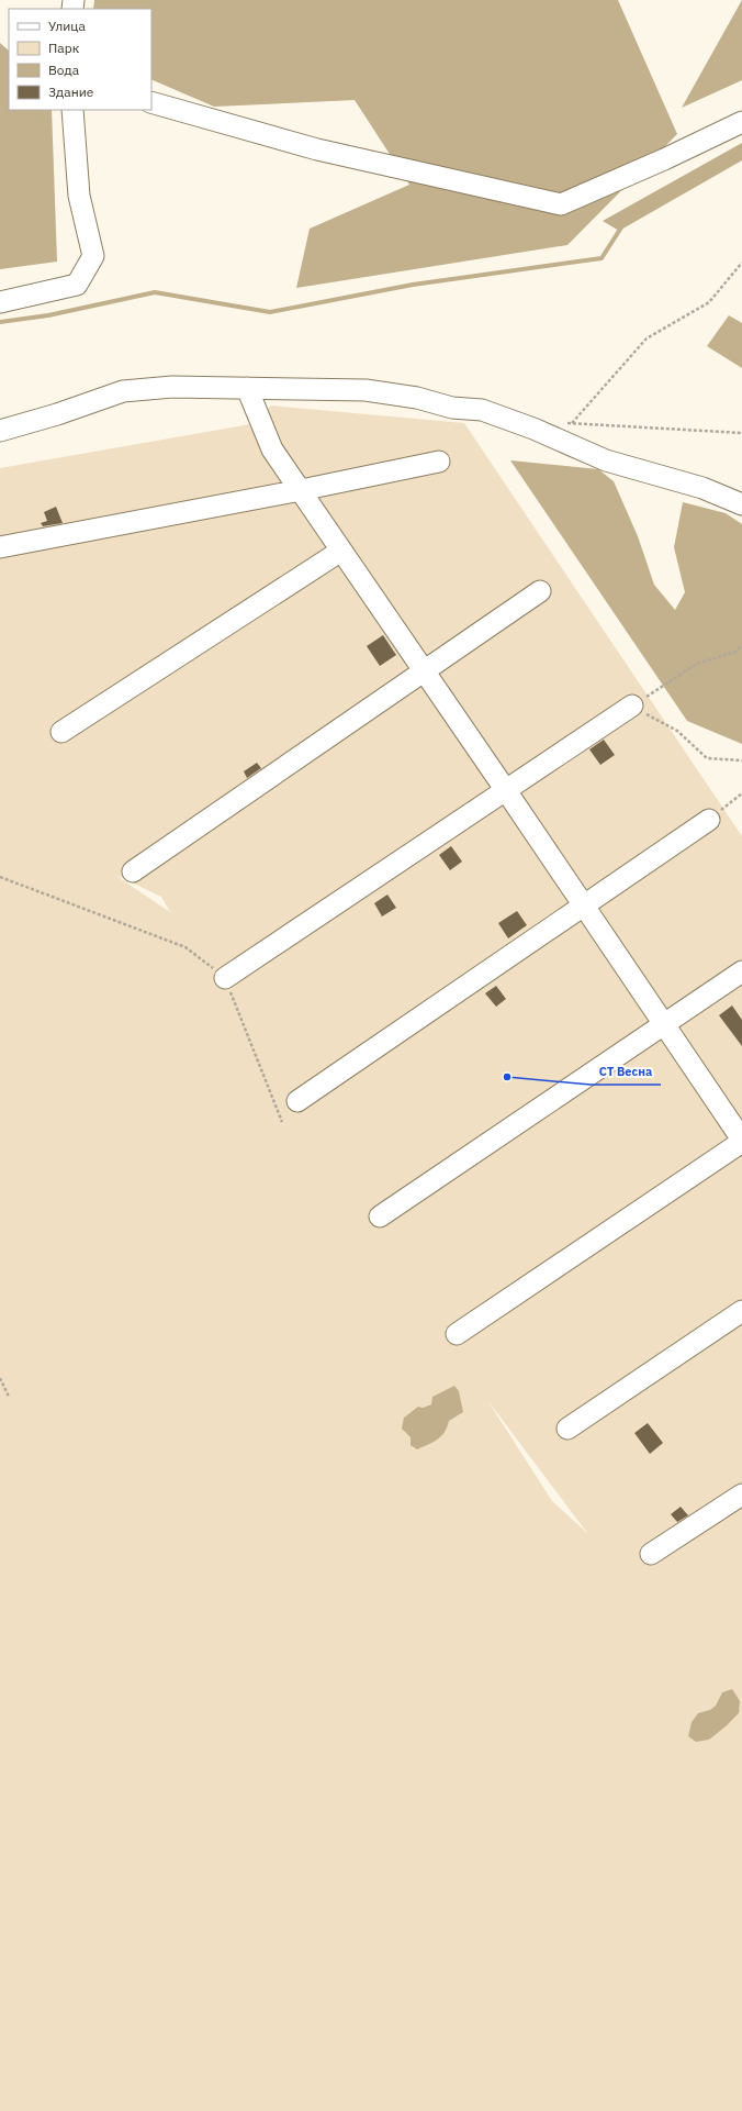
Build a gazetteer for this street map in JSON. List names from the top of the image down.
{
  "places": ["СТ Весна"],
  "legend": [
    "Улица",
    "Парк",
    "Вода",
    "Здание"
  ]
}
